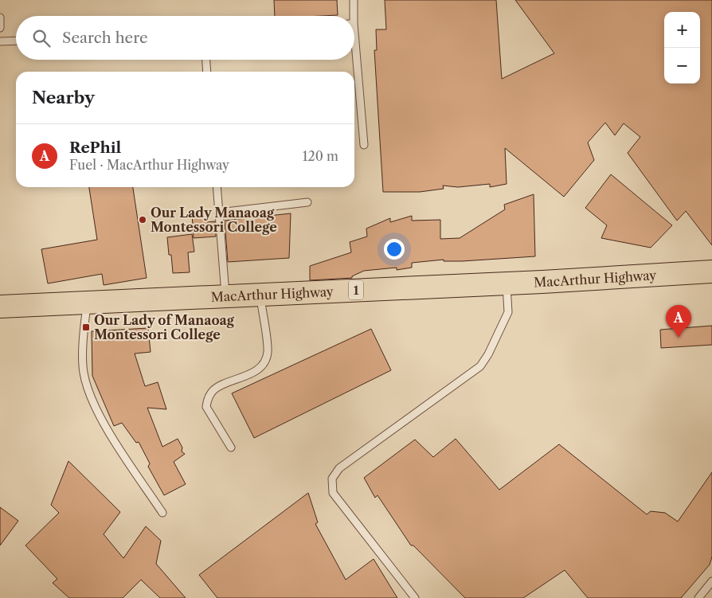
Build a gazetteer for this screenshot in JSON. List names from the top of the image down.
{
  "streets": {
    "highway": ["MacArthur Highway", "1"]
  },
  "places": {
    "other": ["Our Lady Manaoag Montessori College"],
    "transit": ["Our Lady of Manaoag Montessori College"]
  },
  "page": {
    "map_buttons": ["+", "−"],
    "search": "Search here",
    "heading": "Nearby",
    "list": [
      {
        "mark": "A",
        "name": "RePhil",
        "note": "Fuel · MacArthur Highway",
        "value": "120 m"
      }
    ],
    "pins": "A"
  }
}
